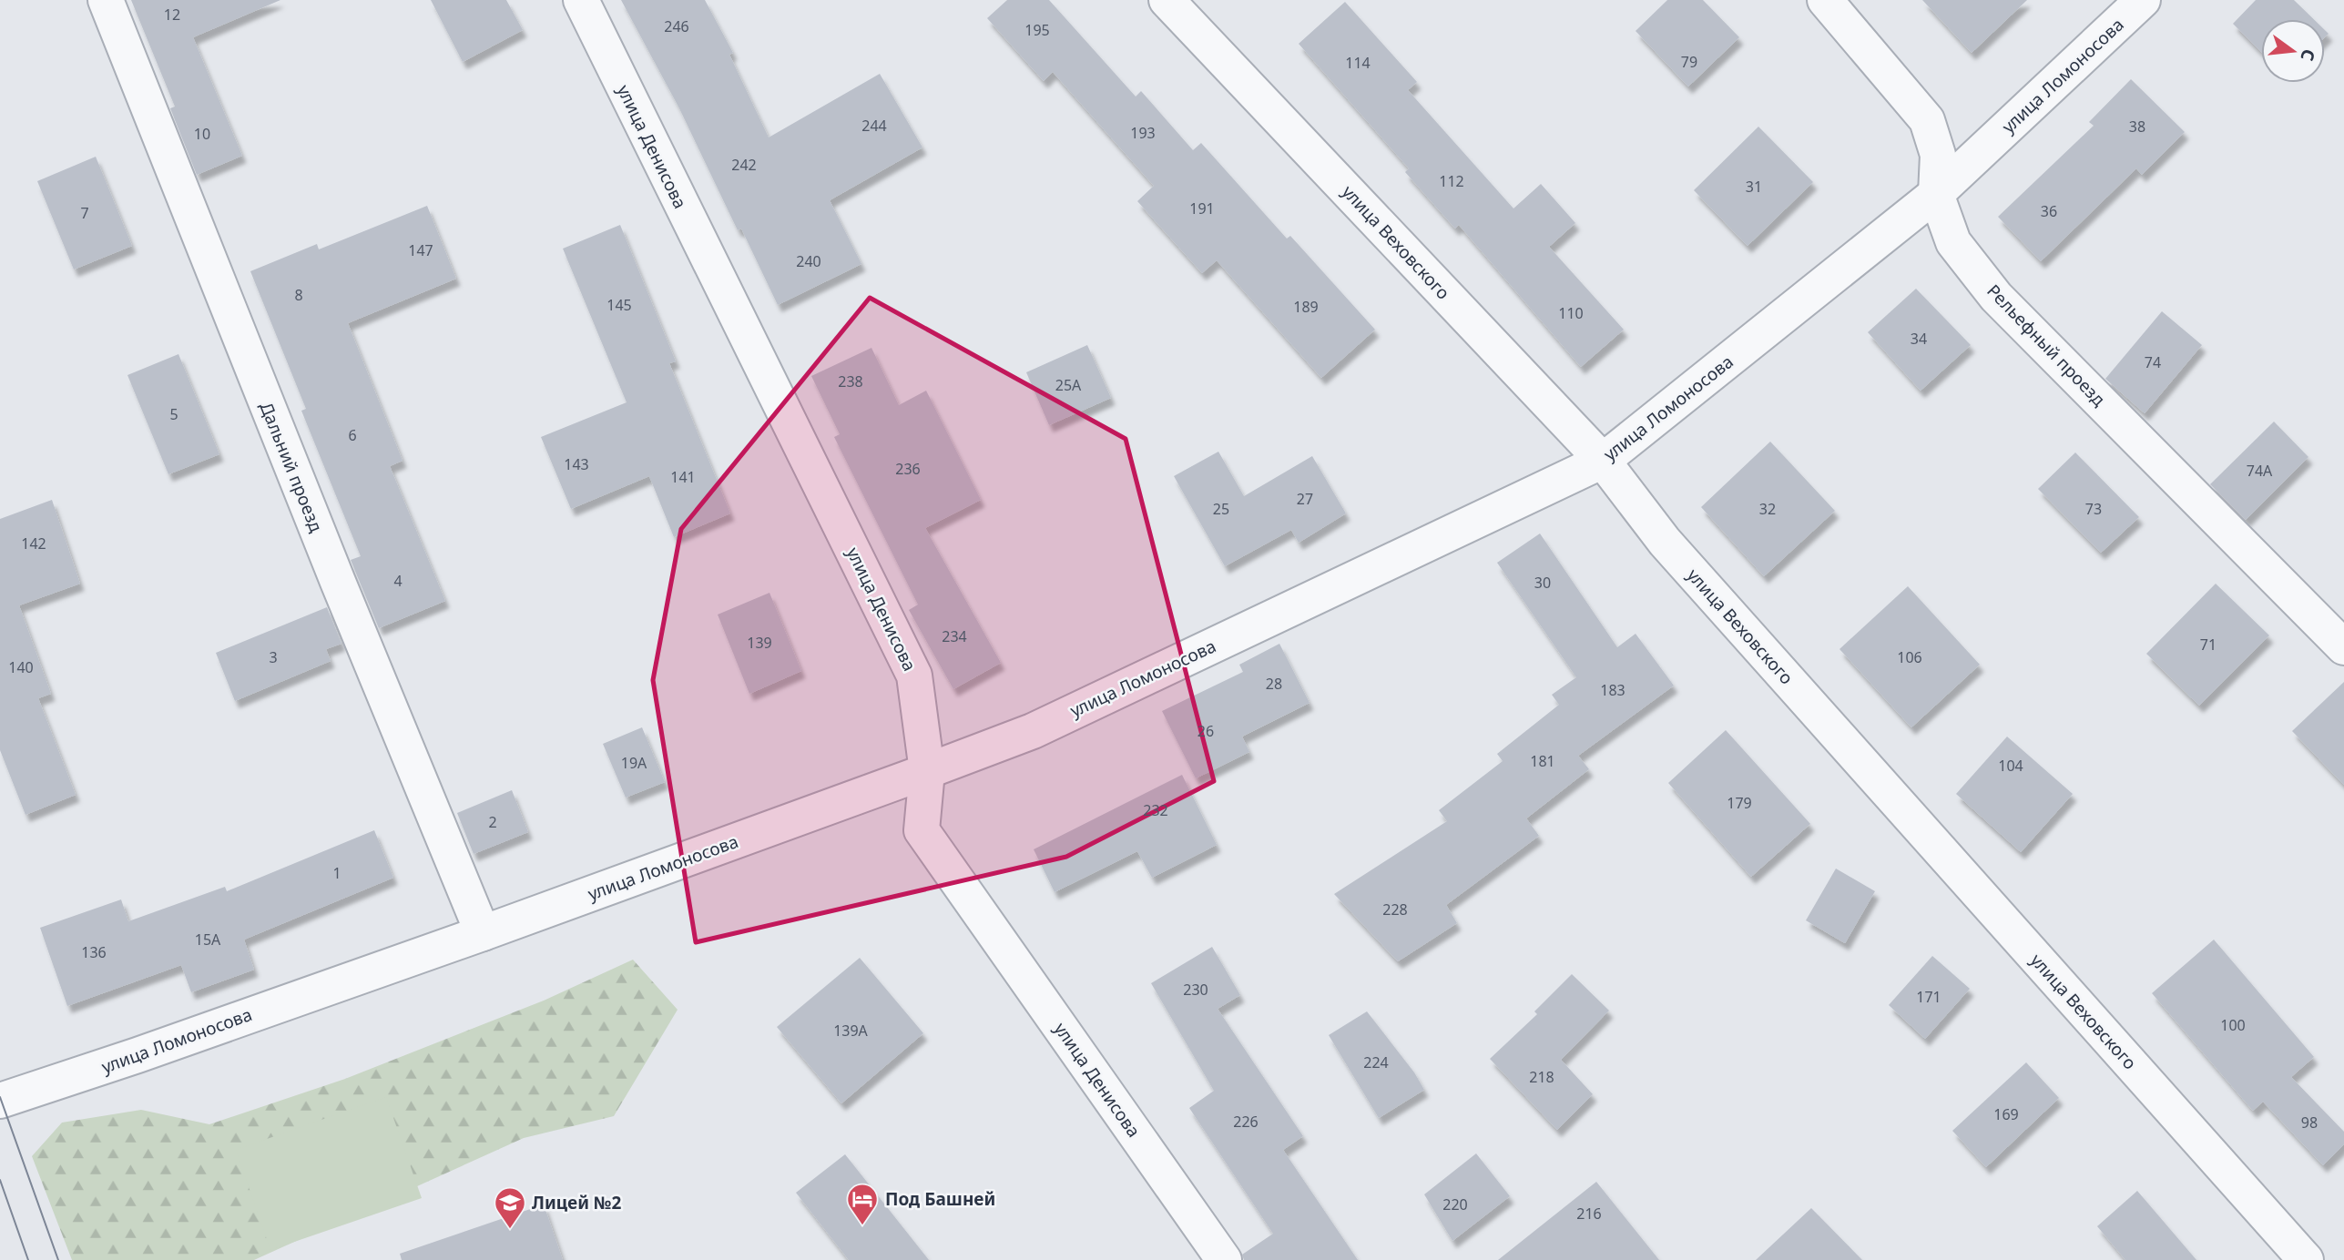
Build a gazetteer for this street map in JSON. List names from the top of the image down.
{
  "streets": {
    "street": [
      "улица Ломоносова",
      "улица Денисова",
      "улица Веховского",
      "Рельефный проезд",
      "Дальний проезд"
    ]
  },
  "crossings": [
    ["улица Ломоносова", "улица Денисова"],
    ["улица Ломоносова", "улица Веховского"],
    ["улица Ломоносова", "Рельефный проезд"],
    ["улица Ломоносова", "Дальний проезд"]
  ],
  "places": {
    "hotel": ["Под Башней"],
    "school or university": ["Лицей №2"]
  },
  "house_numbers": [
    "12",
    "246",
    "195",
    "79",
    "114",
    "244",
    "38",
    "193",
    "10",
    "242",
    "112",
    "31",
    "191",
    "36",
    "7",
    "147",
    "240",
    "8",
    "145",
    "189",
    "110",
    "34",
    "74",
    "238",
    "25А",
    "5",
    "6",
    "143",
    "236",
    "74А",
    "141",
    "27",
    "25",
    "32",
    "73",
    "142",
    "4",
    "30",
    "234",
    "139",
    "71",
    "3",
    "106",
    "140",
    "28",
    "183",
    "26",
    "181",
    "19А",
    "104",
    "179",
    "232",
    "2",
    "1",
    "228",
    "15А",
    "136",
    "230",
    "171",
    "100",
    "139А",
    "224",
    "218",
    "169",
    "226",
    "98",
    "220",
    "216"
  ],
  "north": "right"
}
